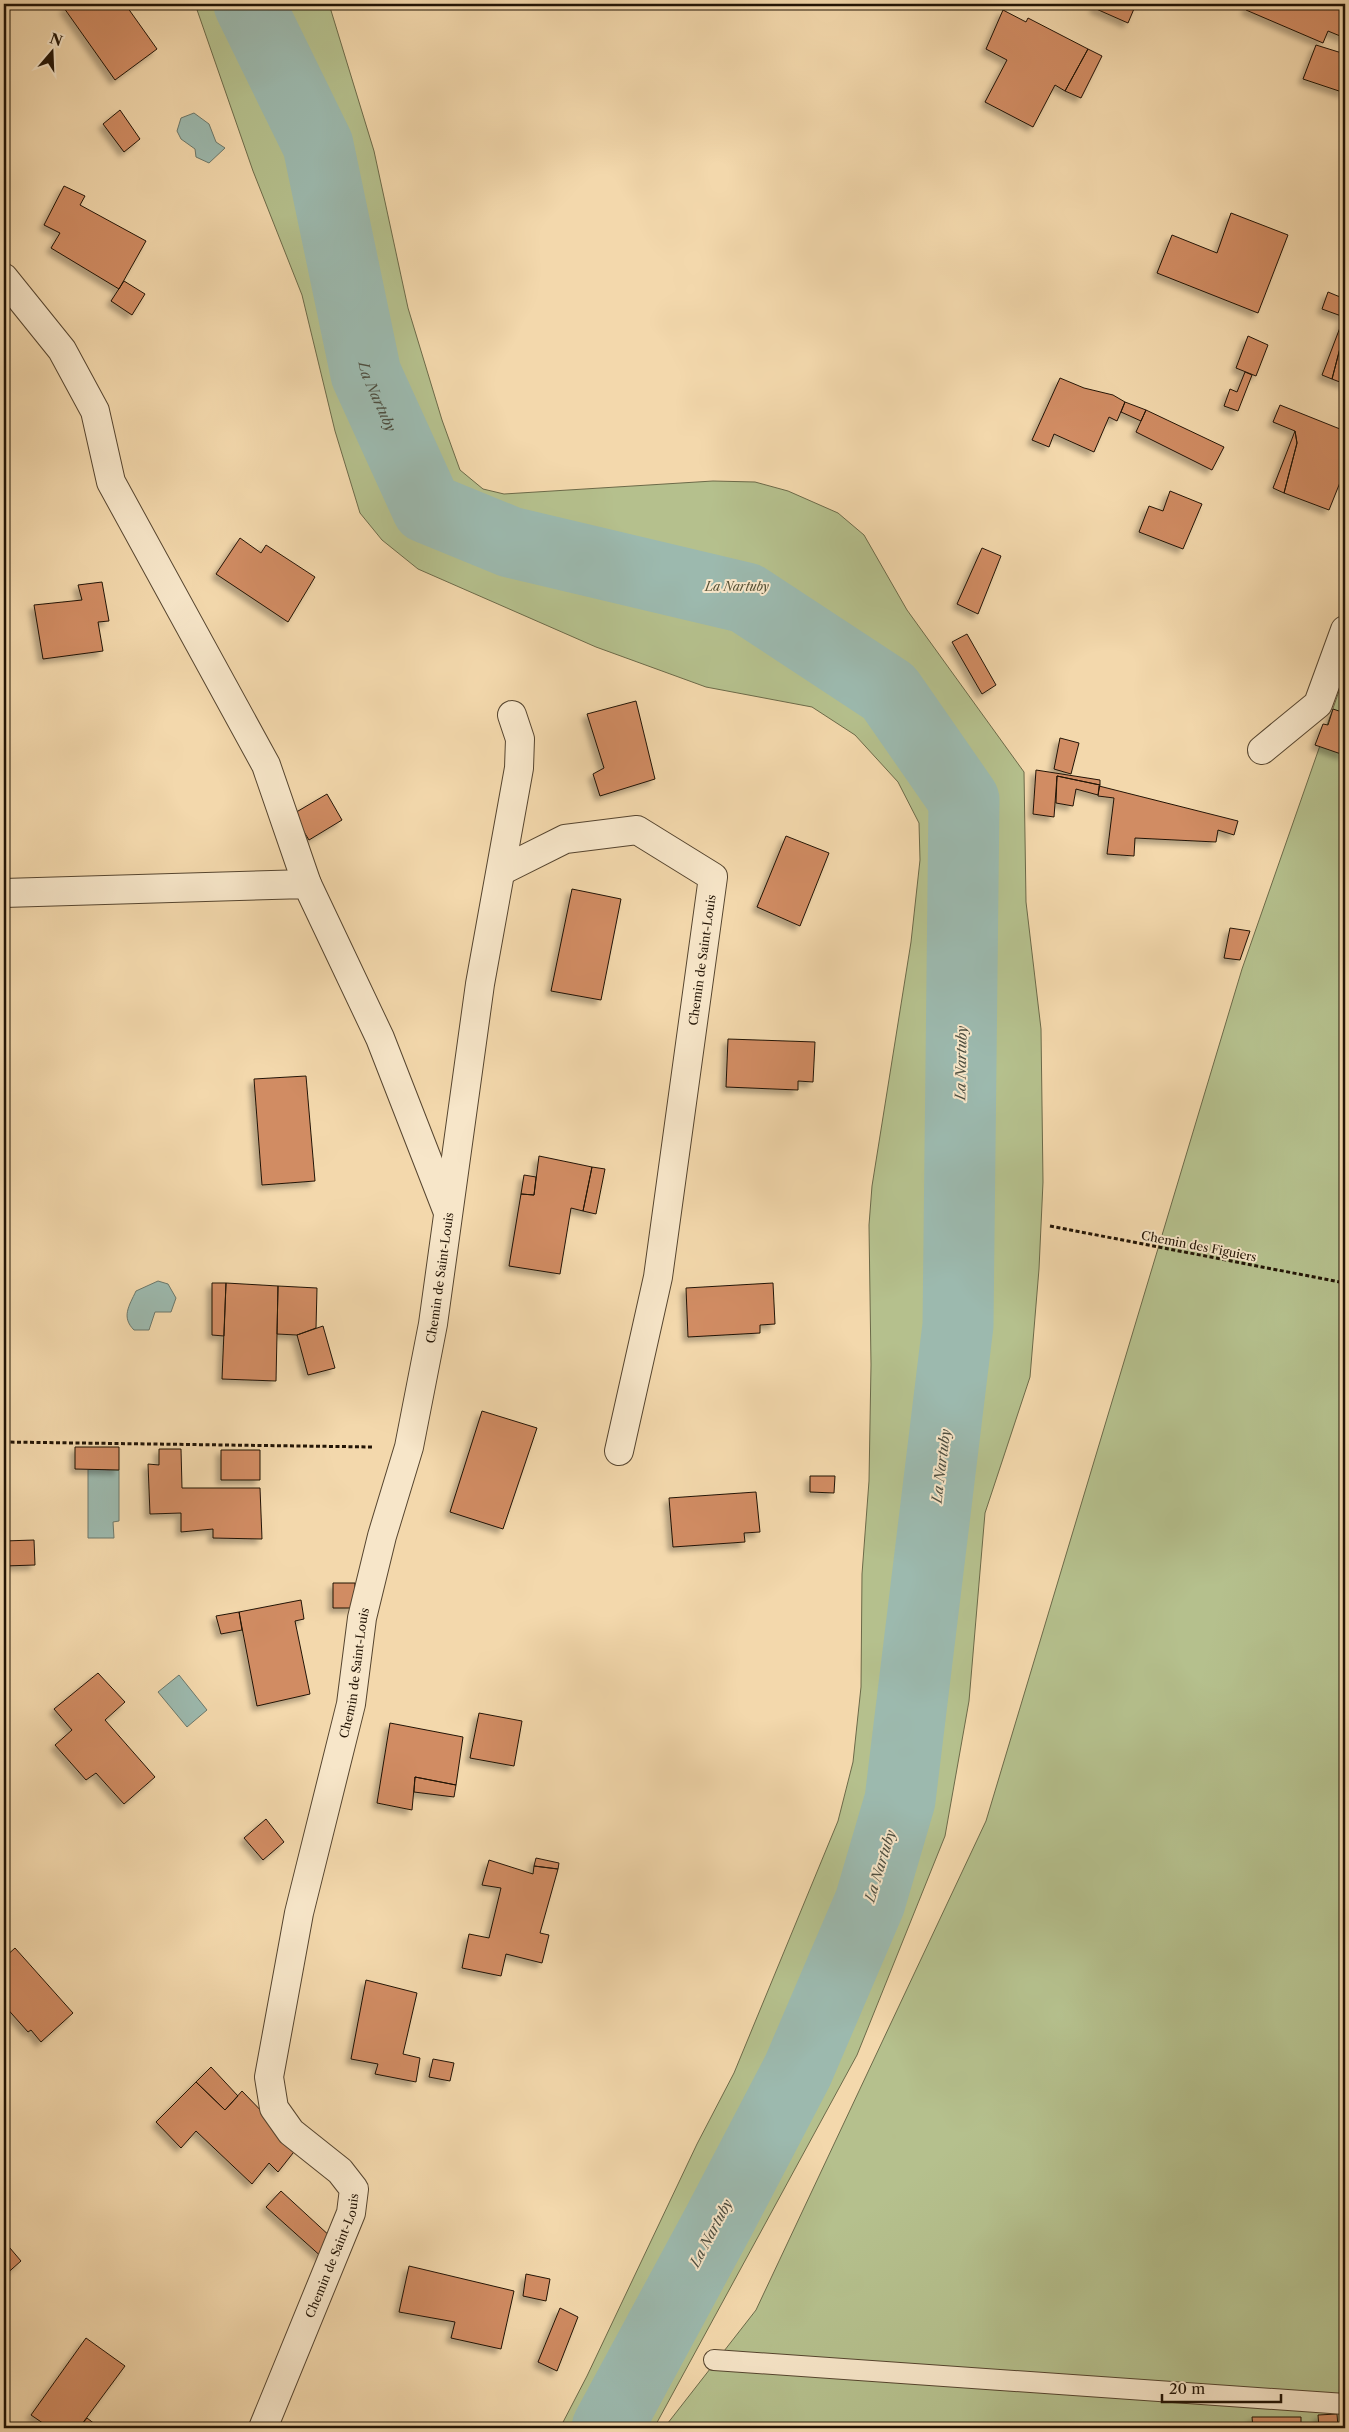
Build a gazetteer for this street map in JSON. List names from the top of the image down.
{
  "streets": {
    "street": ["Chemin de Saint-Louis"],
    "path": ["Chemin des Figuiers"]
  },
  "water": ["La Nartuby"],
  "parks": ["La Nartuby"],
  "scale_bar": "20 m",
  "north": "top"
}
